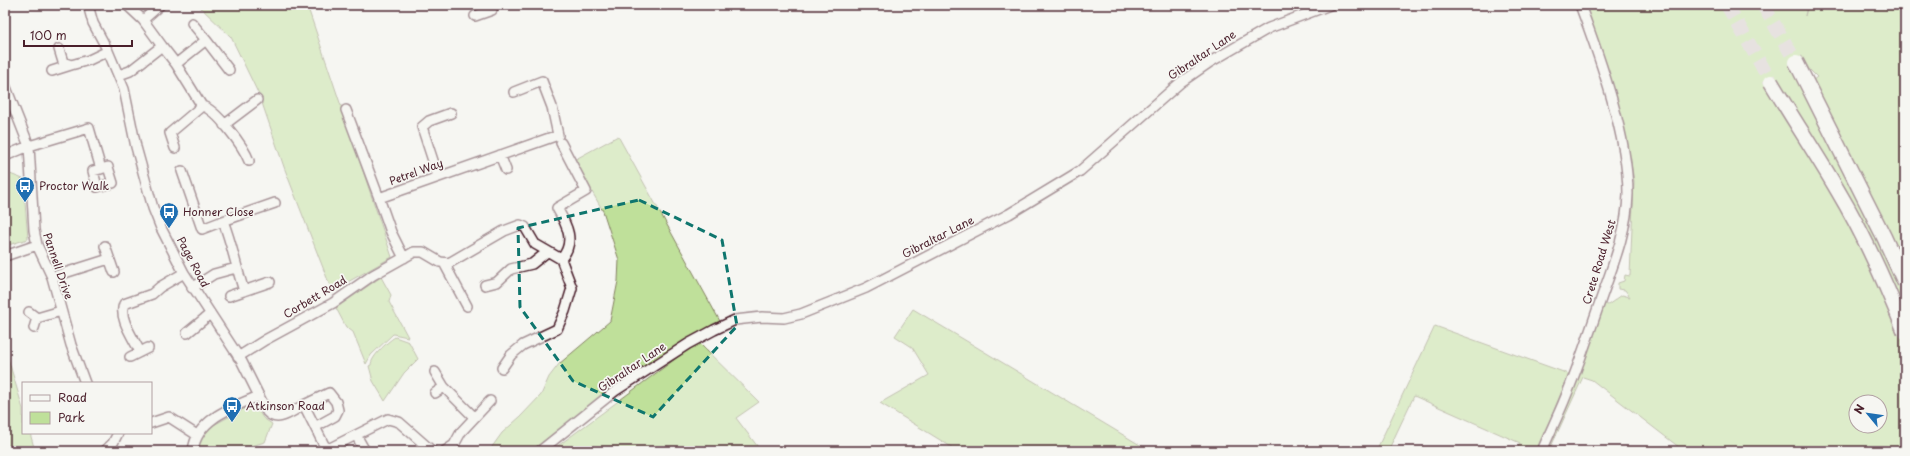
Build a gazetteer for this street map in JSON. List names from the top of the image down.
{
  "streets": {
    "street": [
      "Gibraltar Lane",
      "Petrel Way",
      "Page Road",
      "Crete Road West",
      "Pannell Drive",
      "Corbett Road"
    ]
  },
  "crossings": [
    ["Petrel Way", "Corbett Road"],
    ["Page Road", "Corbett Road"]
  ],
  "places": {
    "bus stop": ["Proctor Walk", "Honner Close", "Atkinson Road"]
  },
  "legend": ["Road", "Park"],
  "scale_bar": "100 m",
  "north": "top left"
}
